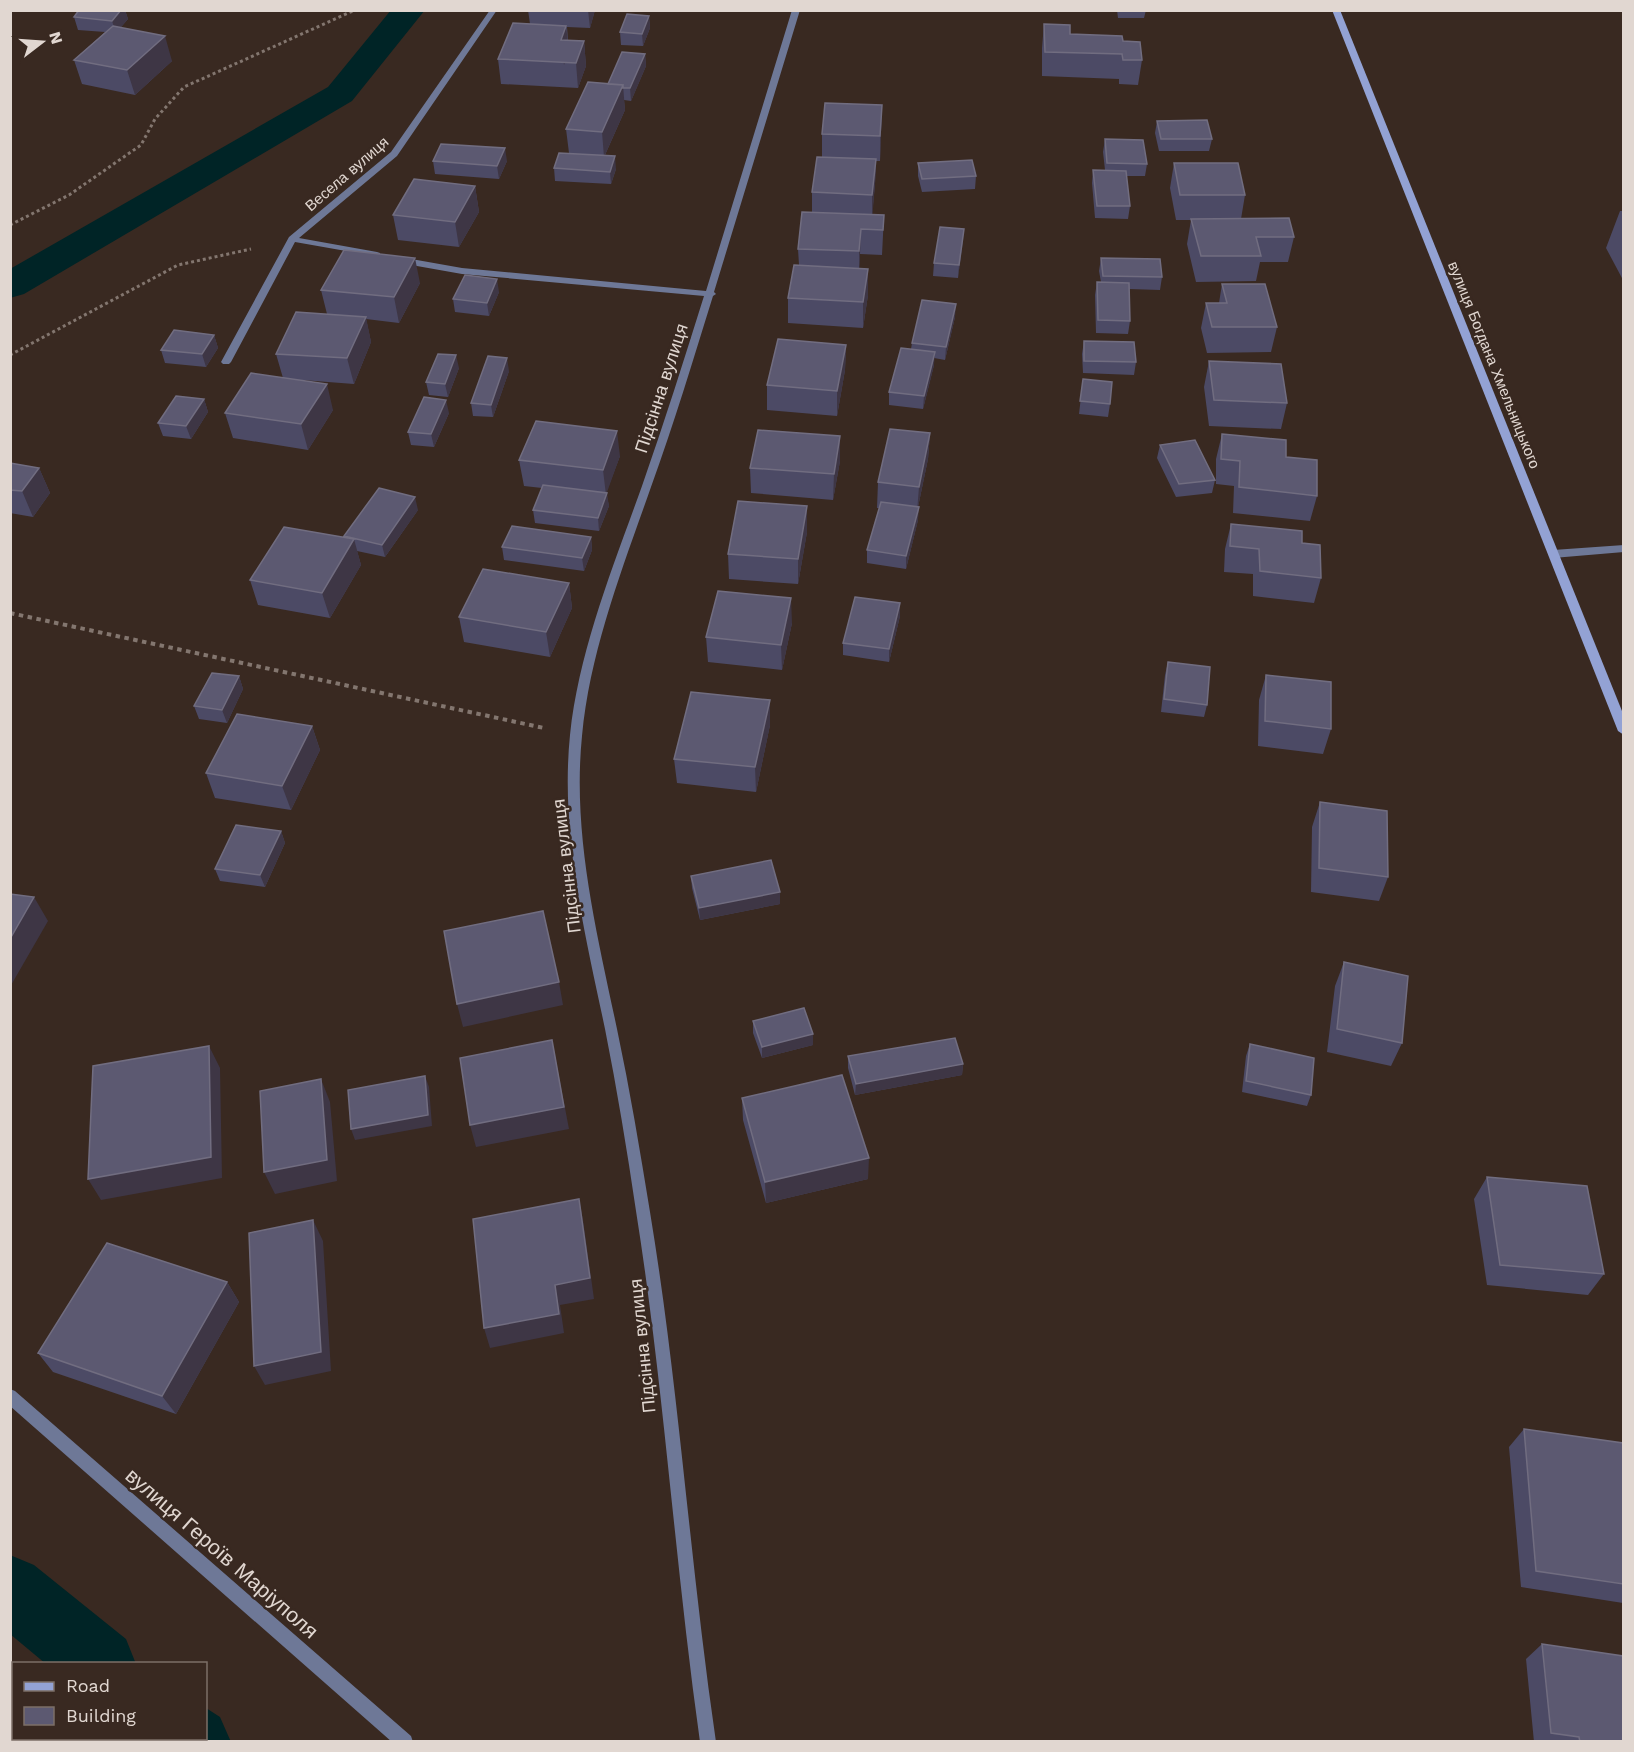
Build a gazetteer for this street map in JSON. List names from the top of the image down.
{
  "streets": {
    "main road": ["вулиця Богдана Хмельницького"],
    "street": ["Весела вулиця", "Підсінна вулиця", "вулиця Героїв Маріуполя"]
  },
  "legend": ["Road", "Building"],
  "north": "right"
}
